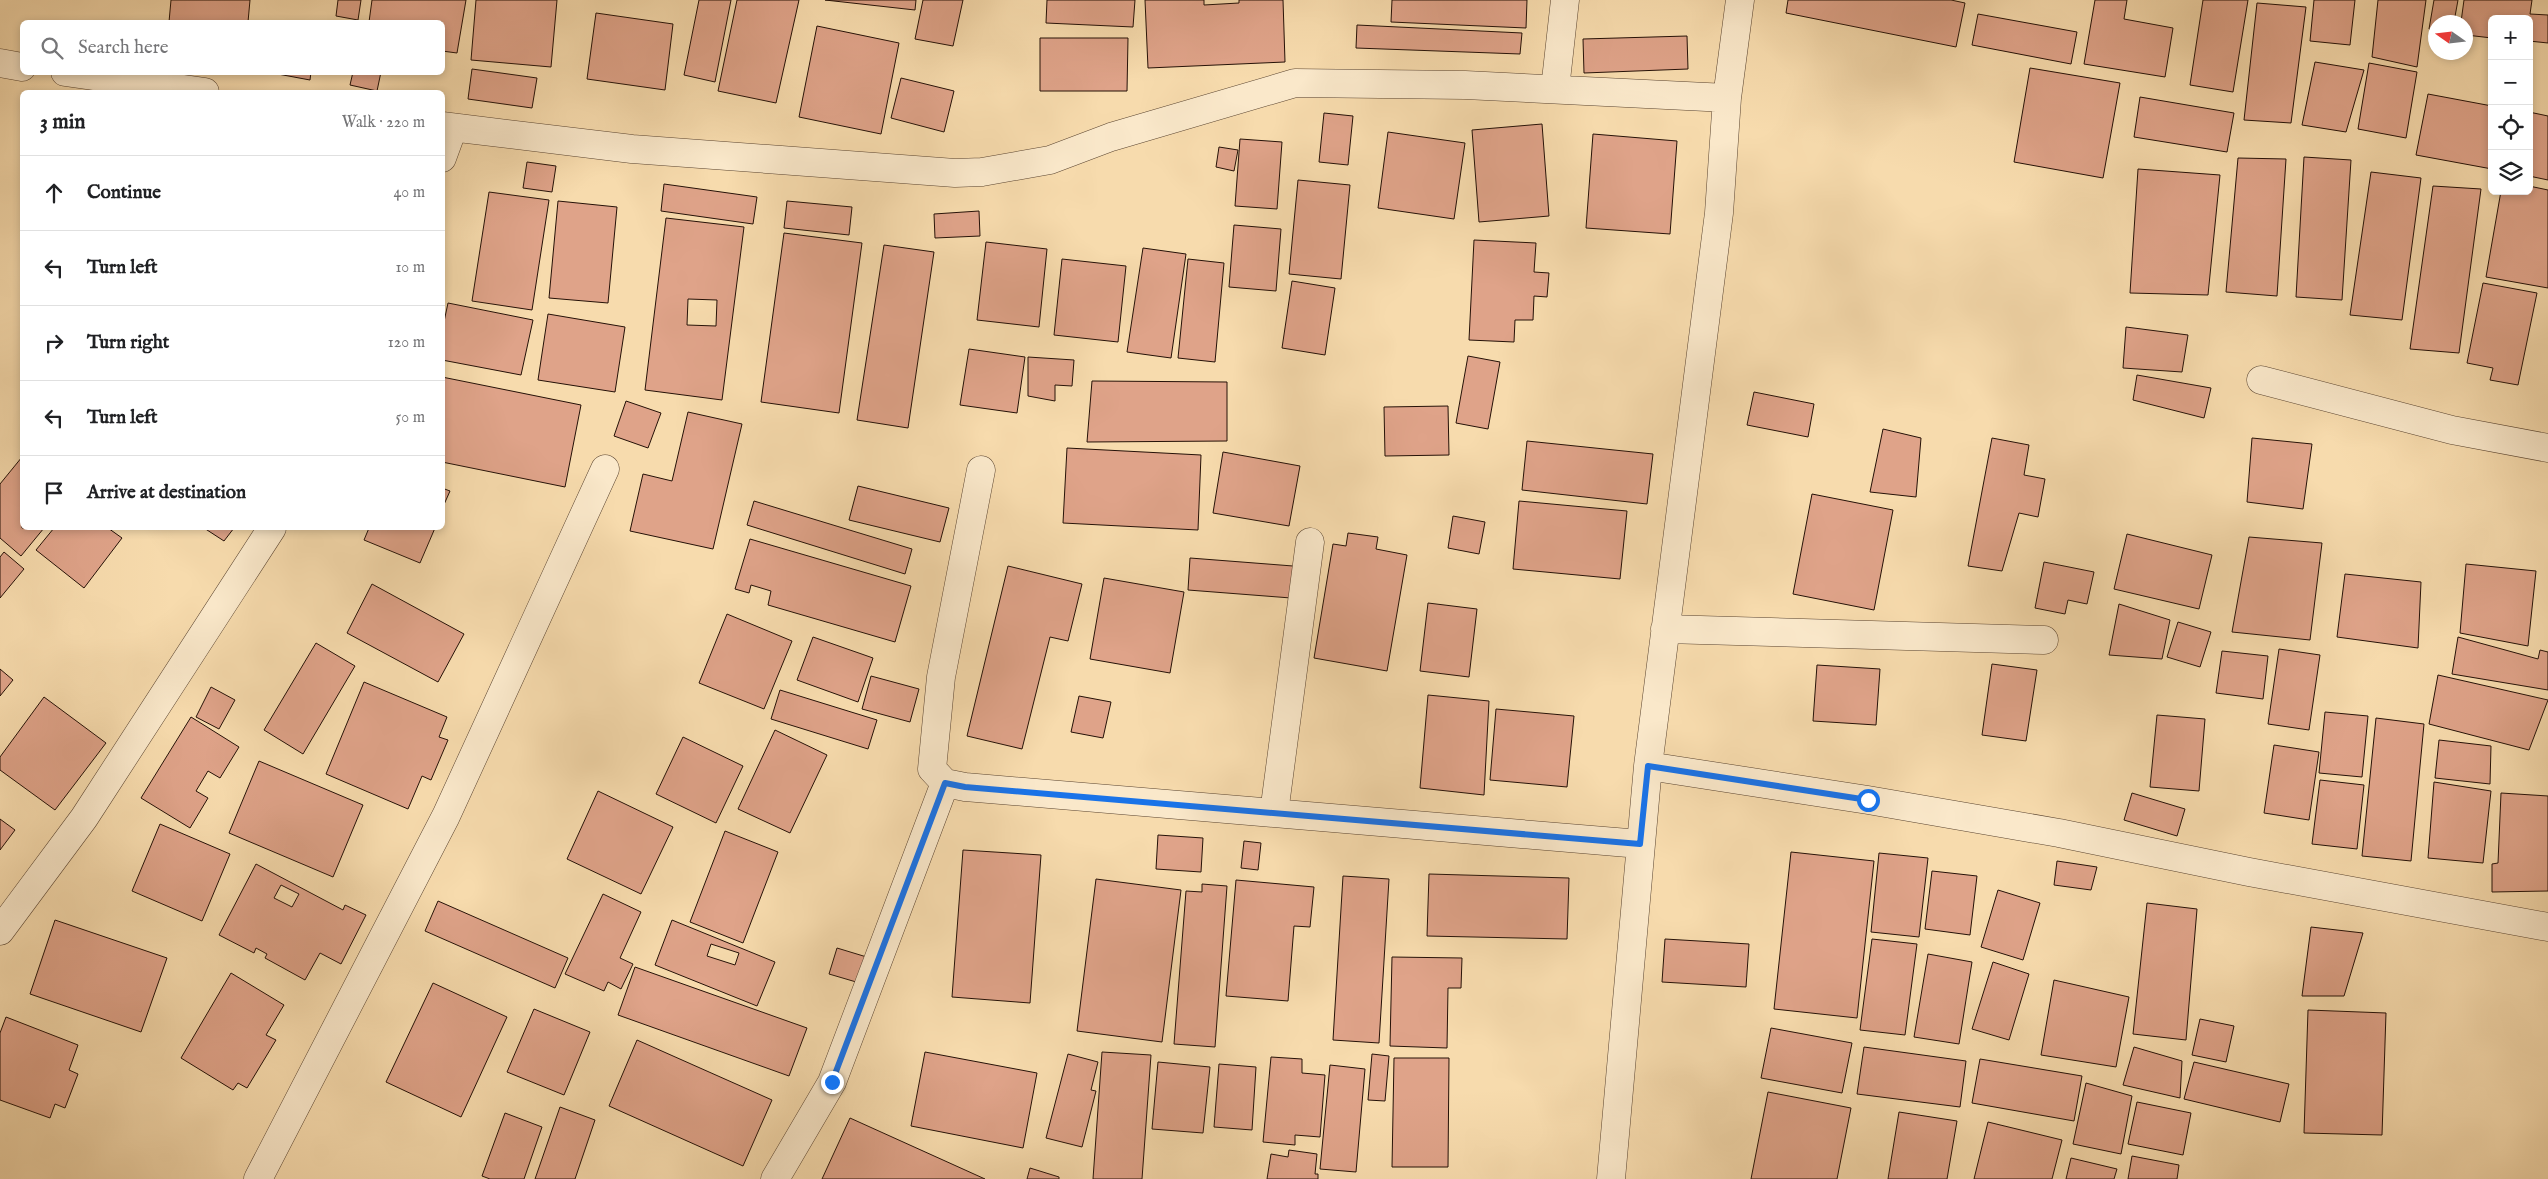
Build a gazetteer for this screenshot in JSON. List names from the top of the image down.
{
  "north": "left",
  "page": {
    "map_buttons": ["+", "−"],
    "search": "Search here",
    "heading": ["3 min", "Walk · 220 m"],
    "list": [
      ["Continue", "40 m"],
      ["Turn left", "10 m"],
      ["Turn right", "120 m"],
      ["Turn left", "50 m"],
      "Arrive at destination"
    ]
  }
}
